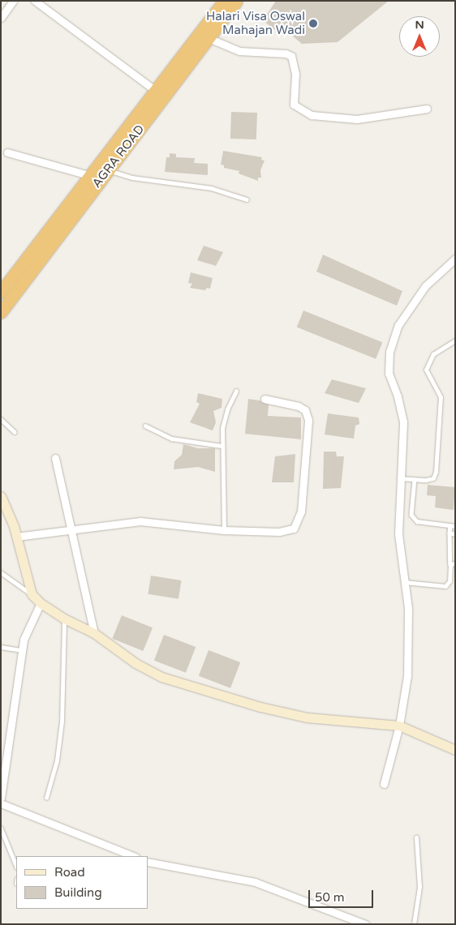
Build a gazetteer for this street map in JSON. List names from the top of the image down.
{
  "streets": {
    "highway": ["AGRA ROAD"]
  },
  "places": ["Halari Visa Oswal Mahajan Wadi"],
  "legend": ["Road", "Building"],
  "scale_bar": "50 m",
  "north": "top"
}
